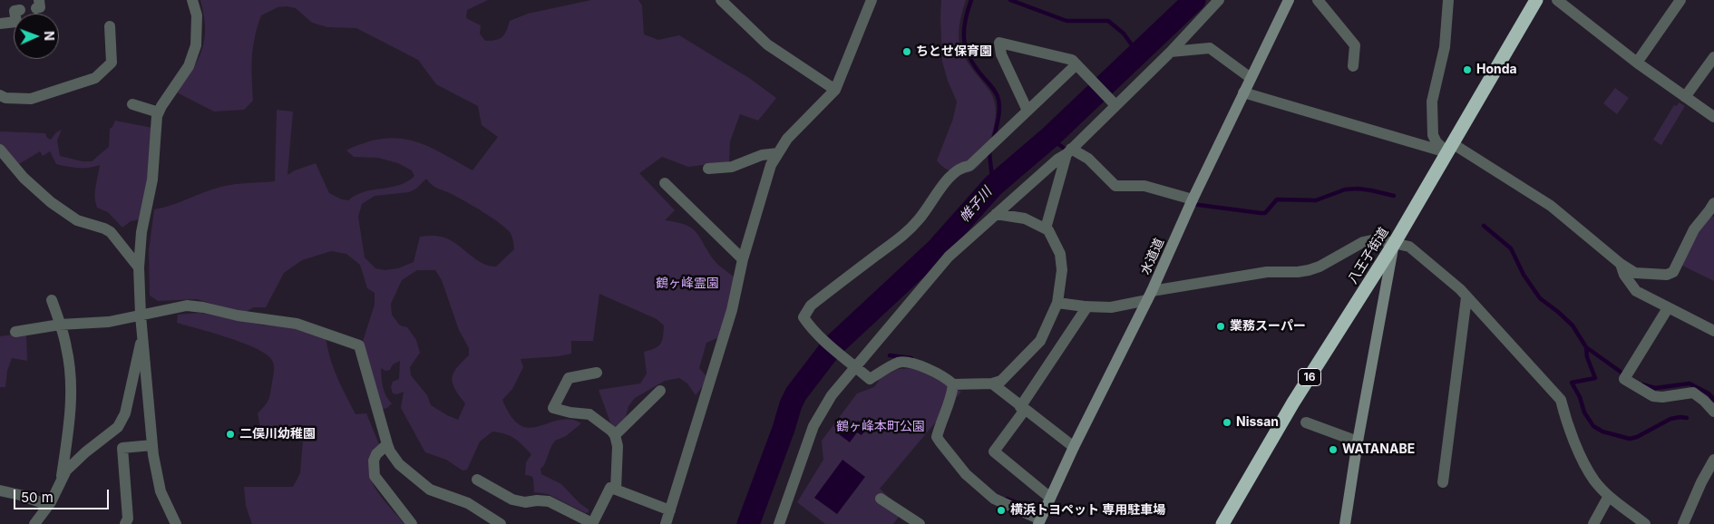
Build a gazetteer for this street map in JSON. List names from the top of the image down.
{
  "streets": {
    "highway": ["八王子街道", "16"],
    "street": ["水道道"]
  },
  "water": ["帷子川"],
  "parks": ["鶴ヶ峰霊園", "鶴ヶ峰本町公園"],
  "places": [
    "ちとせ保育園",
    "Honda",
    "業務スーパー",
    "Nissan",
    "二俣川幼稚園",
    "WATANABE",
    "横浜トヨペット 専用駐車場"
  ],
  "scale_bar": "50 m",
  "north": "right"
}
